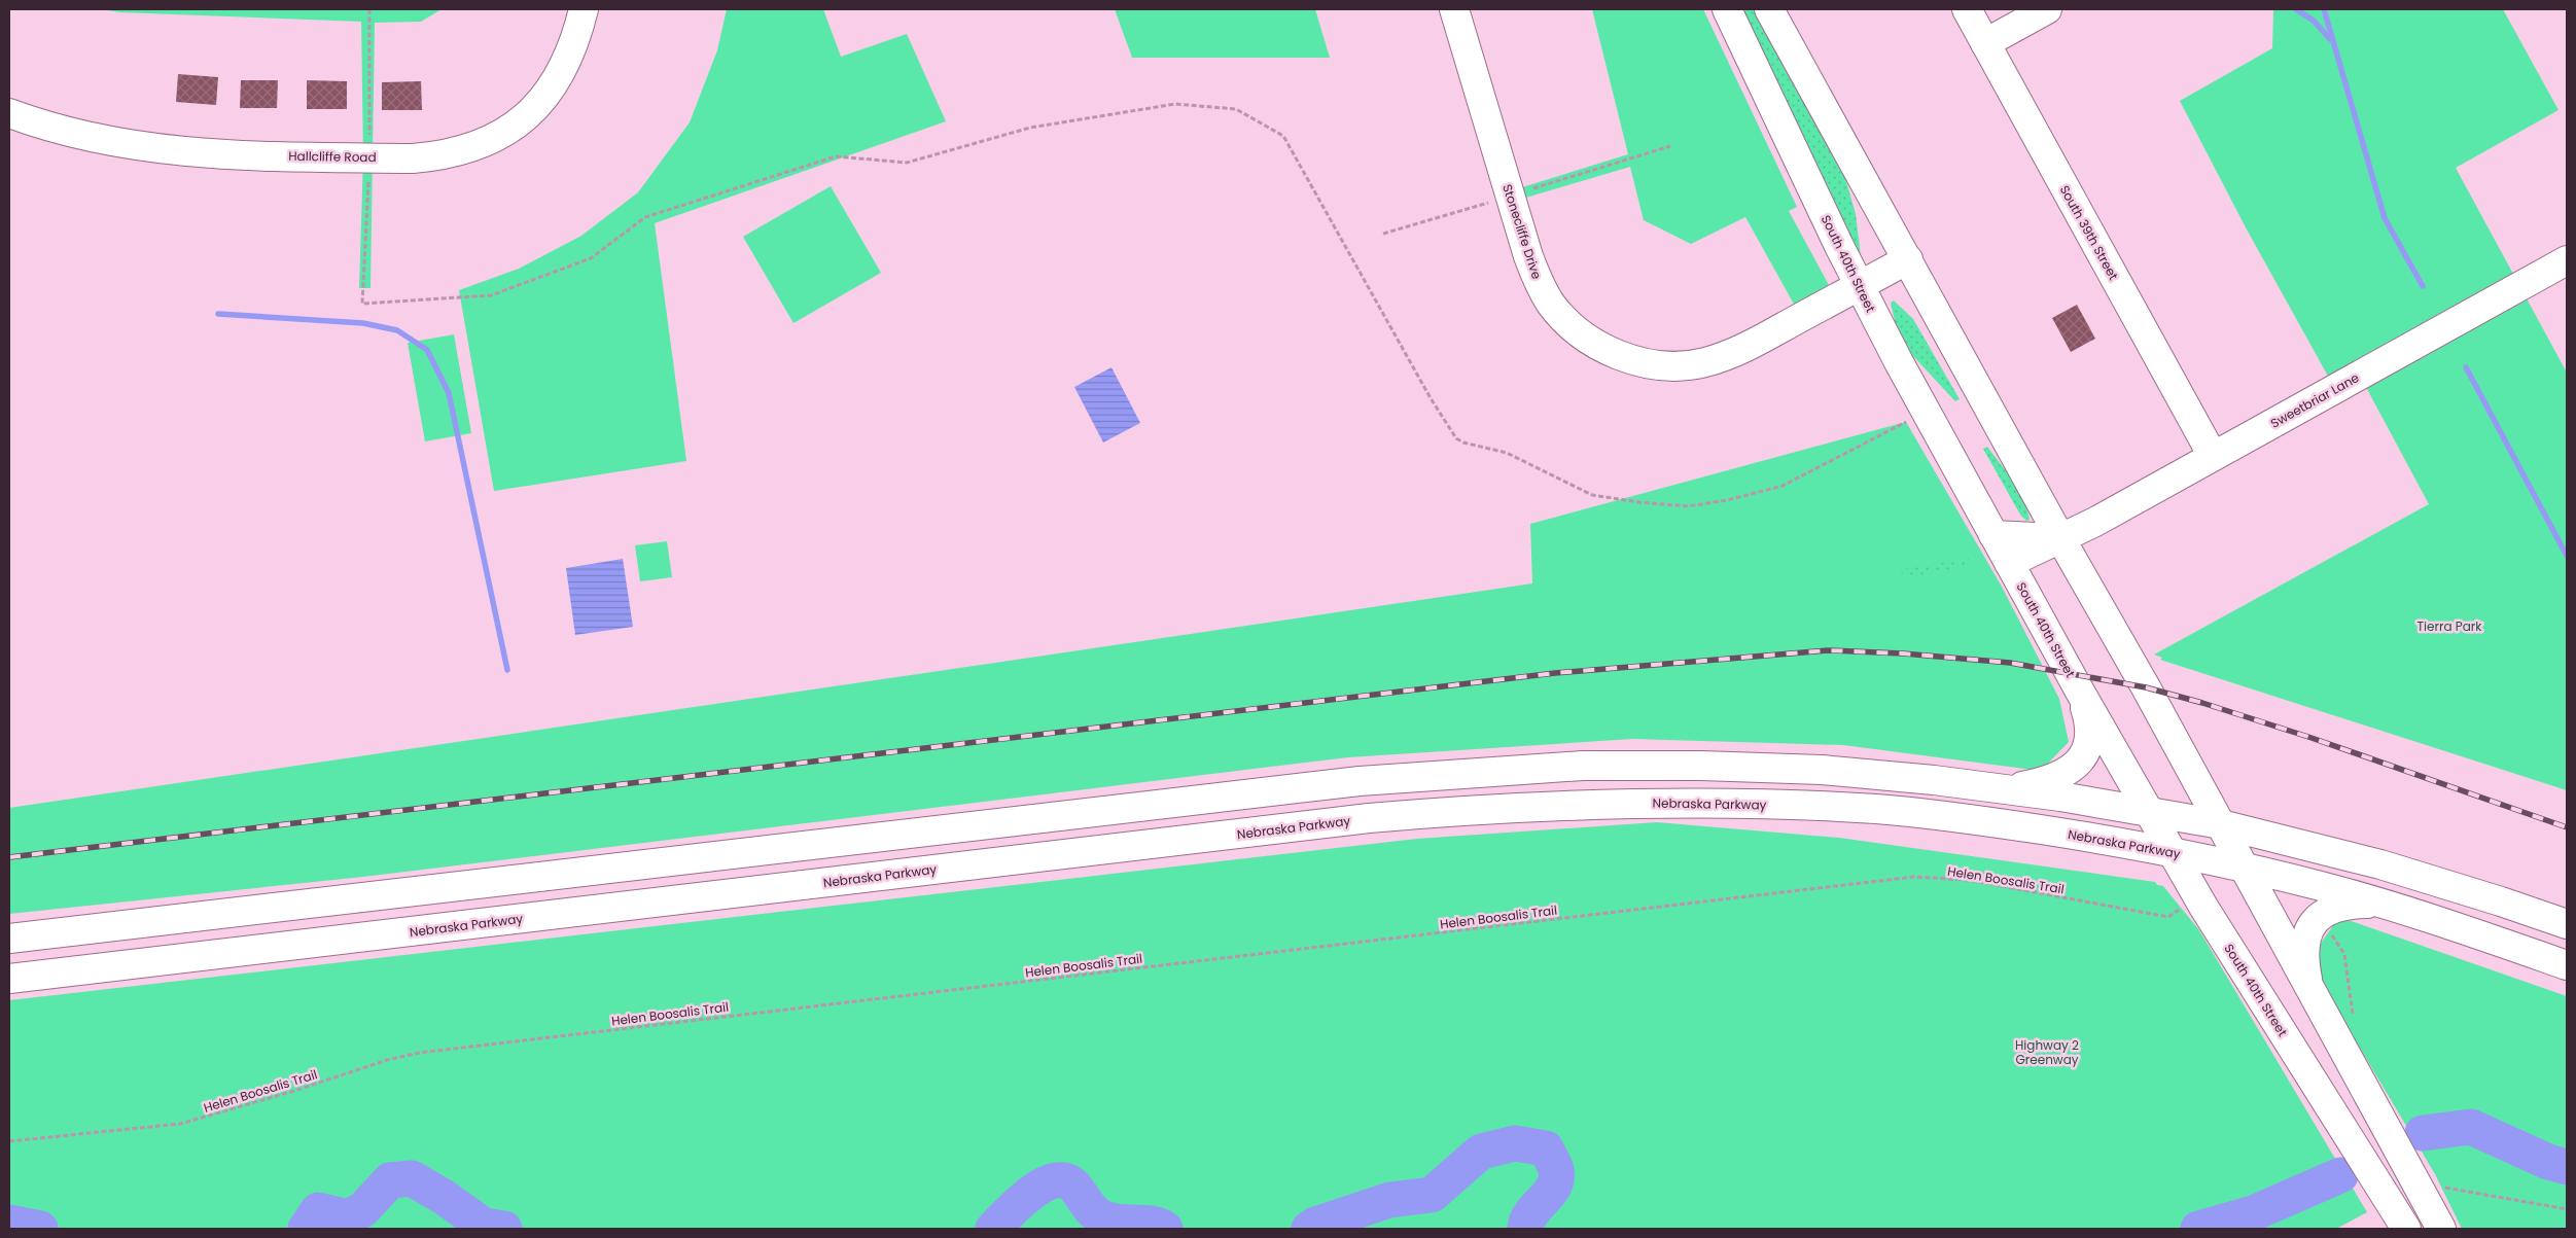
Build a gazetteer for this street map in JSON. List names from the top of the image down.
{
  "streets": {
    "main road": [
      "Hallcliffe Road",
      "Stonecliffe Drive",
      "South 39th Street",
      "South 40th Street",
      "Sweetbriar Lane",
      "Nebraska Parkway"
    ],
    "path": ["Helen Boosalis Trail"]
  },
  "crossings": [
    ["Stonecliffe Drive", "South 40th Street"],
    ["South 39th Street", "Sweetbriar Lane"],
    ["South 40th Street", "Sweetbriar Lane"],
    ["South 40th Street", "Nebraska Parkway"]
  ],
  "parks": ["Tierra Park", "Highway 2 Greenway"]
}
